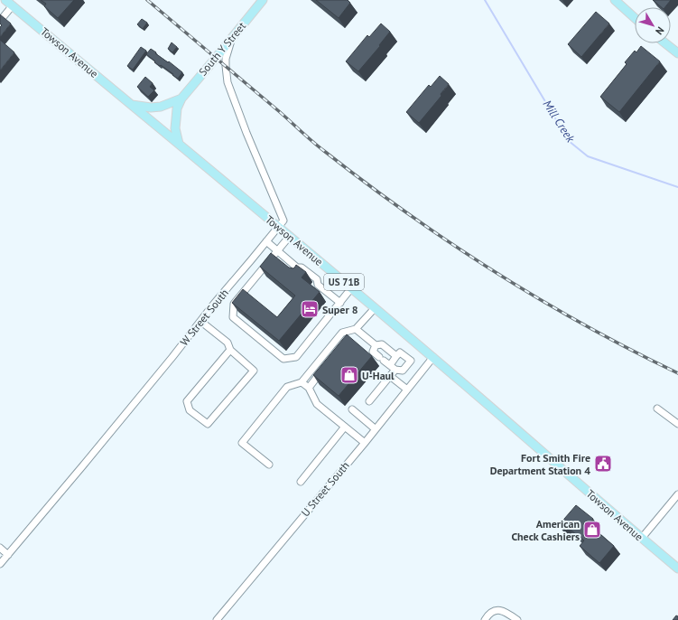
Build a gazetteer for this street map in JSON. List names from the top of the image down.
{
  "streets": {
    "main road": ["South Y Street", "Towson Avenue", "US 71B"],
    "street": ["W Street South", "U Street South"]
  },
  "crossings": [
    ["South Y Street", "Towson Avenue"],
    ["Towson Avenue", "W Street South"],
    ["Towson Avenue", "U Street South"]
  ],
  "water": ["Mill Creek"],
  "places": {
    "hotel": ["Super 8"],
    "shop": ["U-Haul", "American Check Cashiers"],
    "public building": ["Fort Smith Fire Department Station 4"]
  },
  "north": "bottom right"
}
